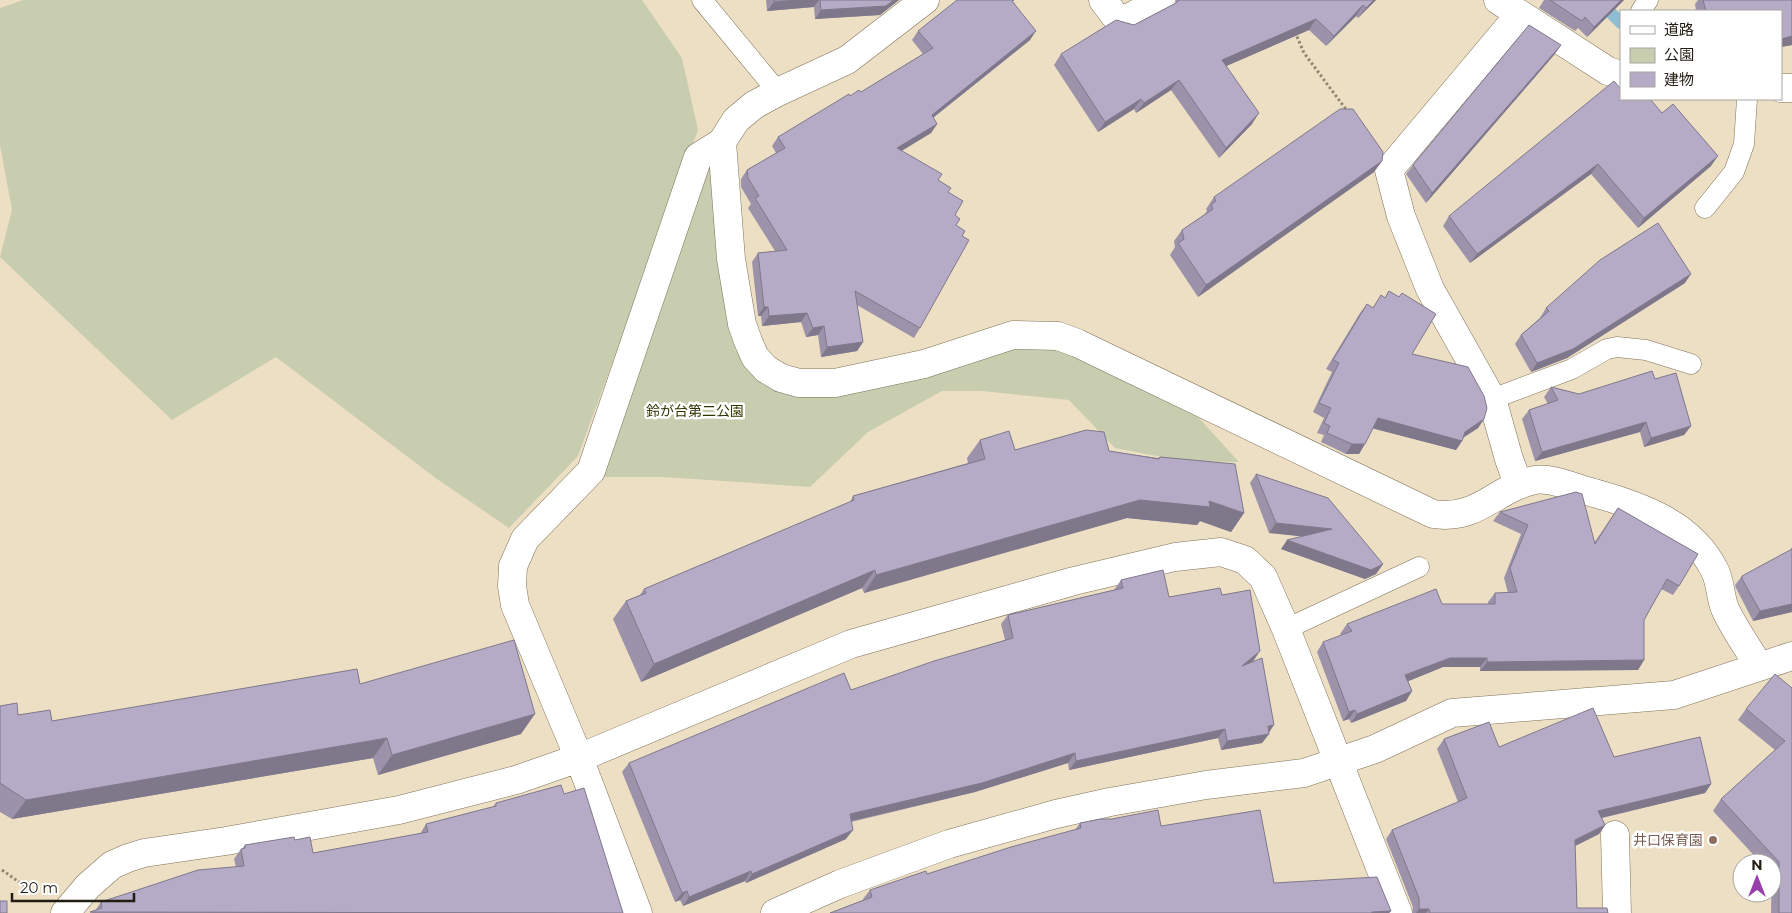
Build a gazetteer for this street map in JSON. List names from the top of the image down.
{
  "parks": ["鈴が台第二公園"],
  "places": ["井口保育園"],
  "legend": ["道路", "公園", "建物"],
  "scale_bar": "20 m",
  "north": "top"
}
